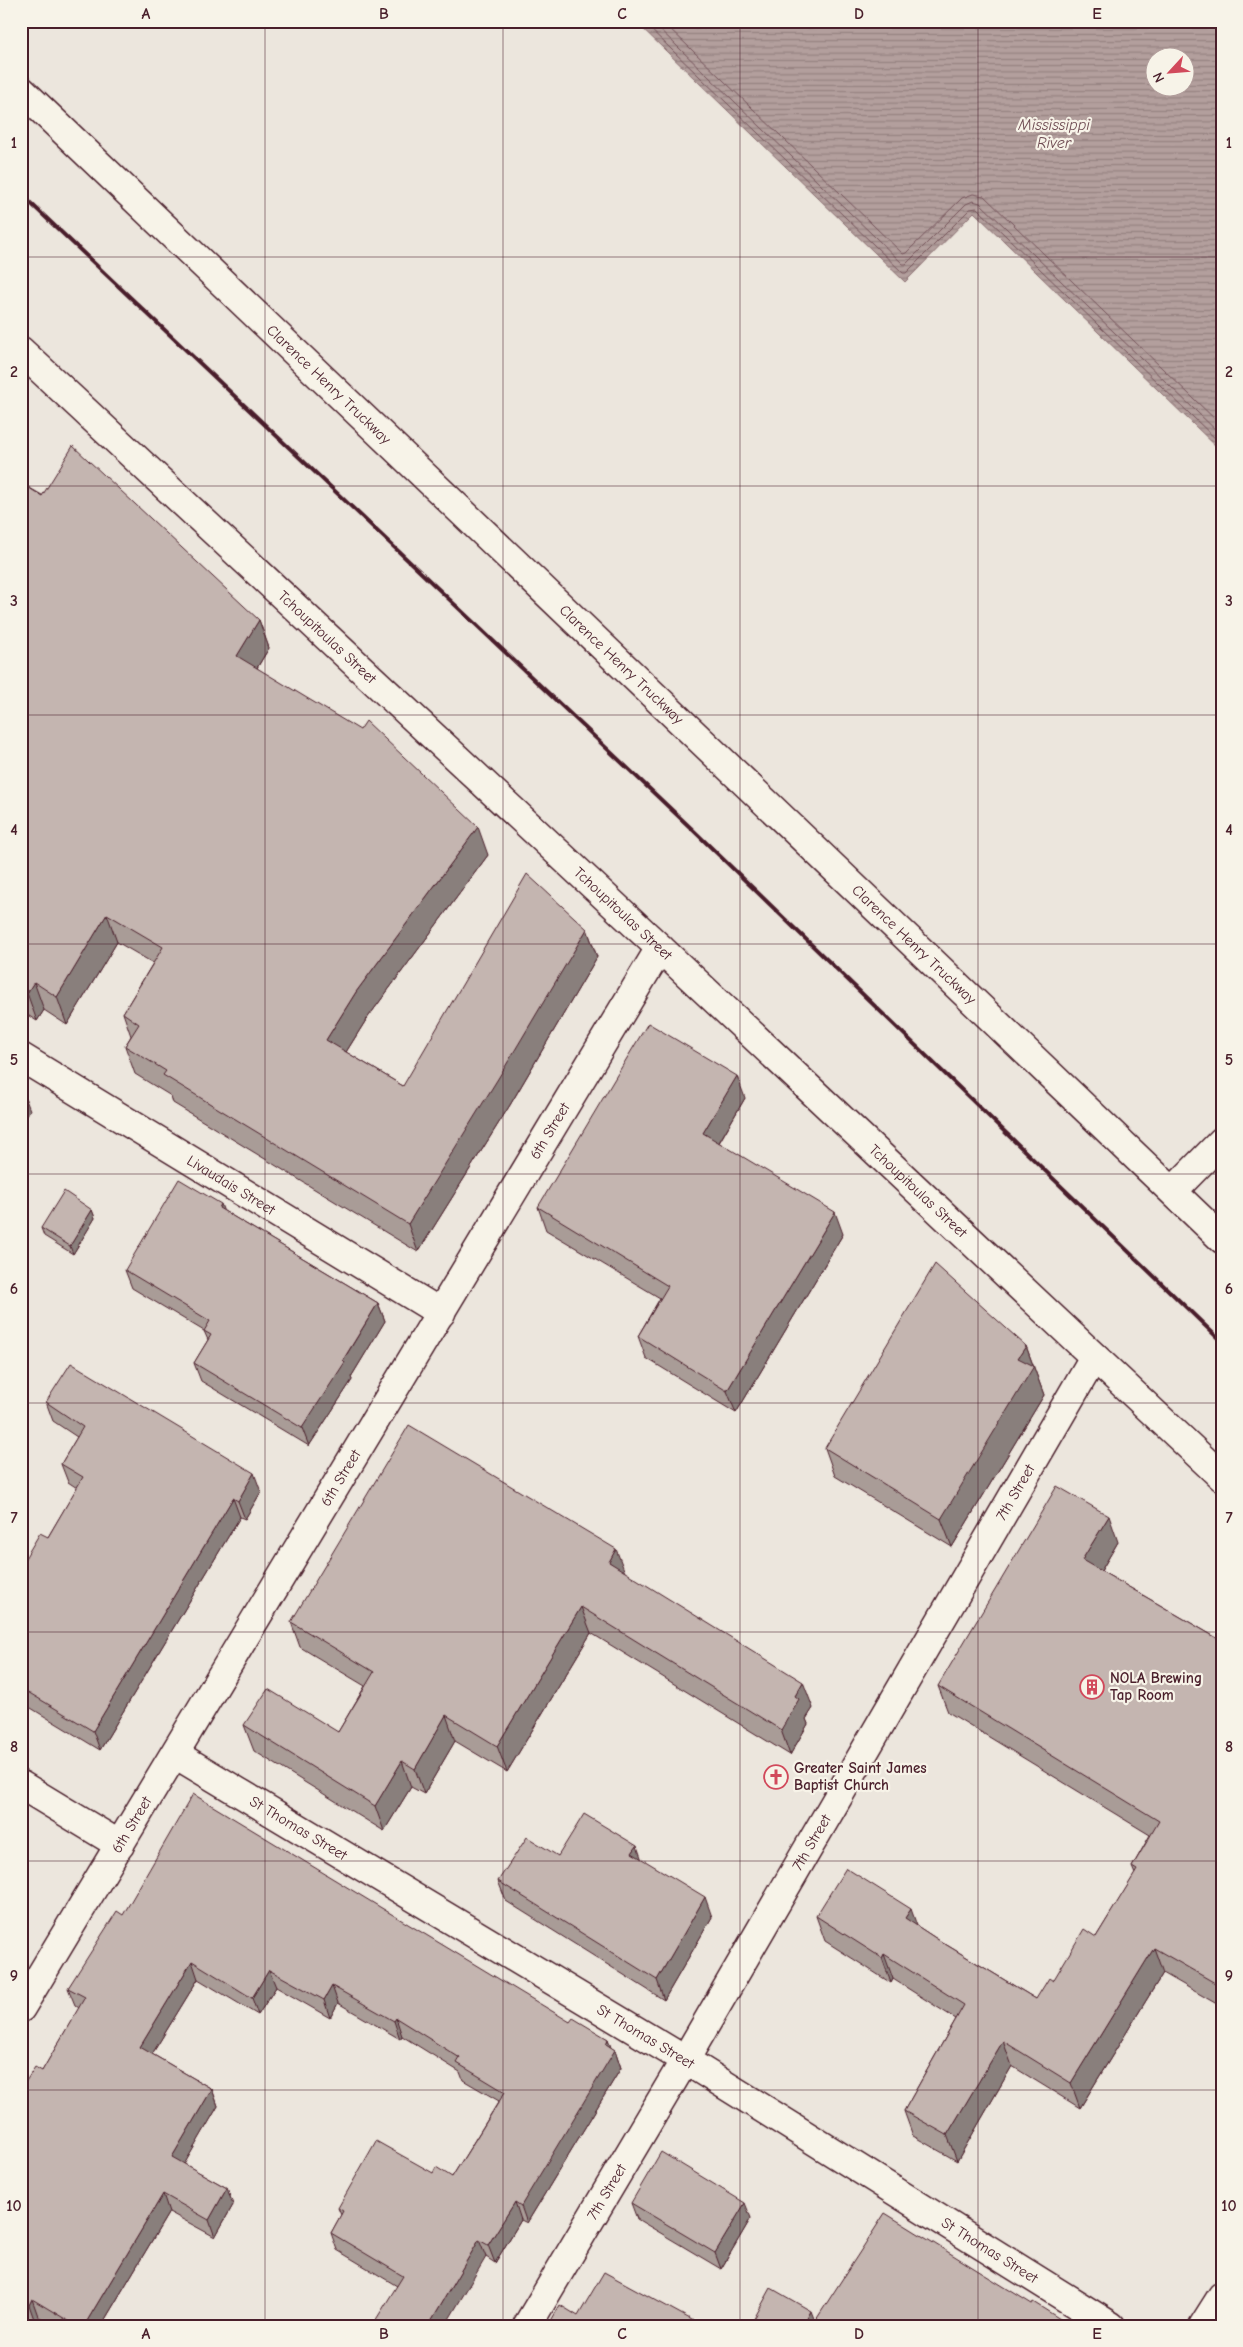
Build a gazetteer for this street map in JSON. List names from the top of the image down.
{
  "streets": {
    "street": [
      "Clarence Henry Truckway",
      "Tchoupitoulas Street",
      "6th Street",
      "Livaudais Street",
      "7th Street",
      "St Thomas Street"
    ]
  },
  "crossings": [
    ["Tchoupitoulas Street", "6th Street"],
    ["Tchoupitoulas Street", "7th Street"],
    ["6th Street", "Livaudais Street"],
    ["6th Street", "St Thomas Street"],
    ["7th Street", "St Thomas Street"]
  ],
  "water": ["Mississippi River"],
  "places": {
    "building": ["NOLA Brewing Tap Room"],
    "church": ["Greater Saint James Baptist Church"]
  },
  "north": "bottom left",
  "grid": {
    "columns": [
      "A",
      "B",
      "C",
      "D",
      "E"
    ],
    "rows": [
      "1",
      "2",
      "3",
      "4",
      "5",
      "6",
      "7",
      "8",
      "9",
      "10"
    ]
  }
}
